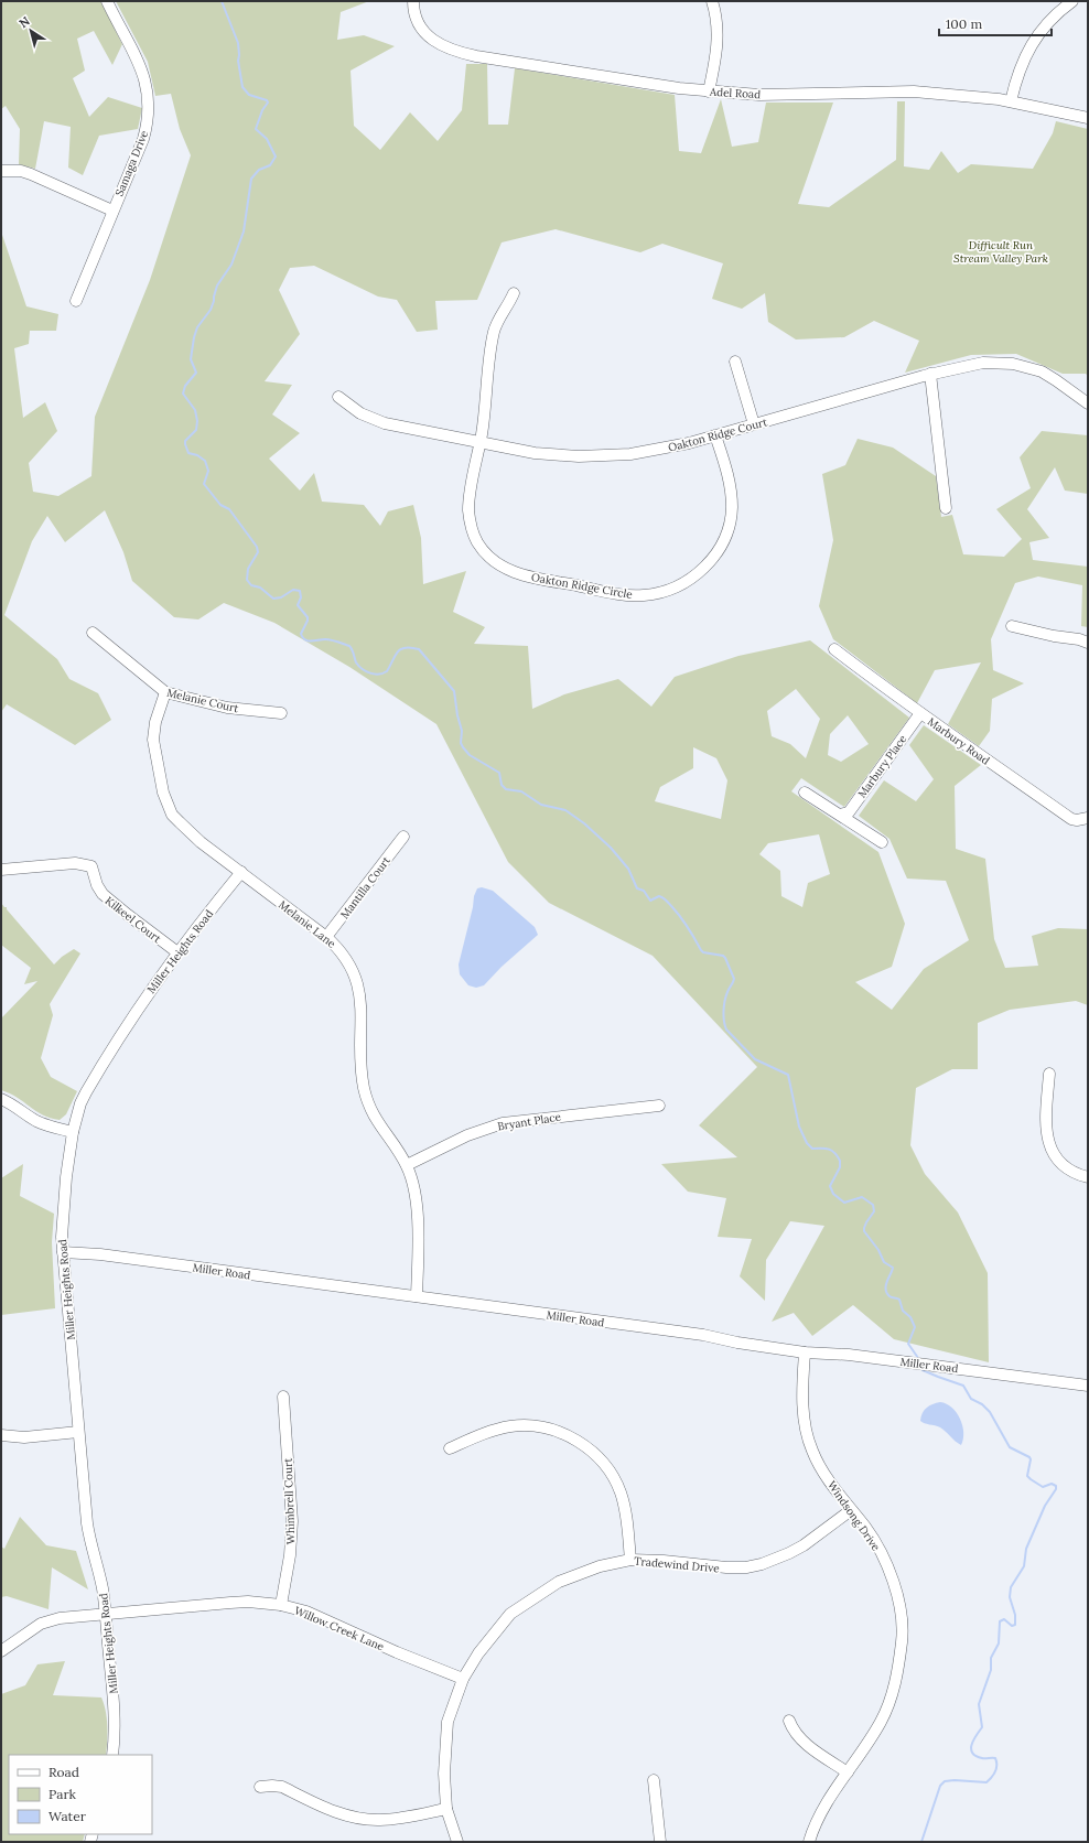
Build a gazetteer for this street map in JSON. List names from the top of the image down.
{
  "streets": {
    "street": [
      "Adel Road",
      "Samaga Drive",
      "Oakton Ridge Court",
      "Oakton Ridge Circle",
      "Melanie Court",
      "Marbury Road",
      "Marbury Place",
      "Mantilla Court",
      "Kilkeel Court",
      "Melanie Lane",
      "Miller Heights Road",
      "Bryant Place",
      "Miller Road",
      "Whimbrell Court",
      "Windsong Drive",
      "Tradewind Drive",
      "Willow Creek Lane"
    ]
  },
  "crossings": [
    ["Oakton Ridge Court", "Oakton Ridge Circle"],
    ["Melanie Court", "Melanie Lane"],
    ["Marbury Road", "Marbury Place"],
    ["Mantilla Court", "Melanie Lane"],
    ["Kilkeel Court", "Miller Heights Road"],
    ["Melanie Lane", "Miller Heights Road"],
    ["Melanie Lane", "Bryant Place"],
    ["Melanie Lane", "Miller Road"],
    ["Miller Heights Road", "Miller Road"],
    ["Miller Heights Road", "Willow Creek Lane"],
    ["Miller Road", "Windsong Drive"],
    ["Whimbrell Court", "Willow Creek Lane"],
    ["Windsong Drive", "Tradewind Drive"],
    ["Tradewind Drive", "Willow Creek Lane"]
  ],
  "parks": ["Difficult Run Stream Valley Park"],
  "legend": ["Road", "Park", "Water"],
  "scale_bar": "100 m",
  "north": "top left"
}
